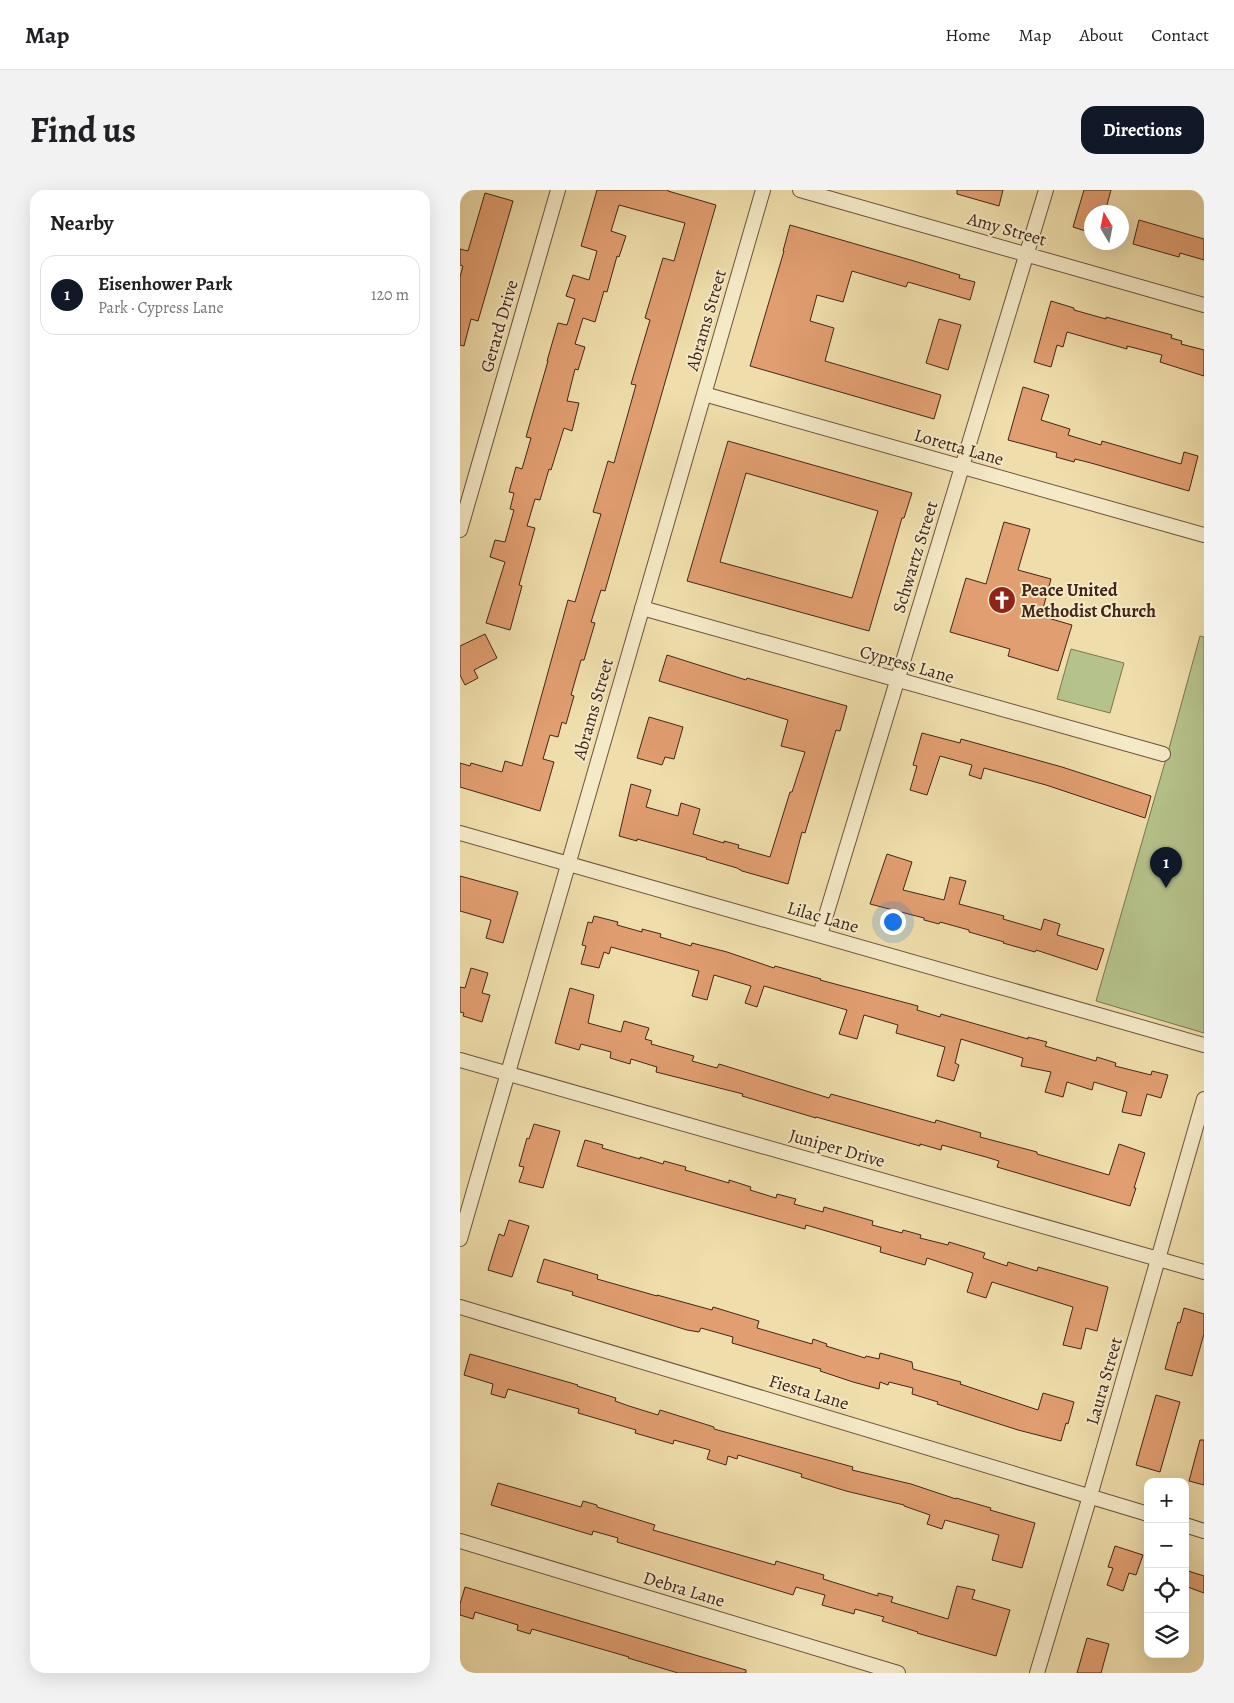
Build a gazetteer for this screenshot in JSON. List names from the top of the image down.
{
  "streets": {
    "street": [
      "Amy Street",
      "Abrams Street",
      "Gerard Drive",
      "Loretta Lane",
      "Schwartz Street",
      "Cypress Lane",
      "Lilac Lane",
      "Juniper Drive",
      "Laura Street",
      "Fiesta Lane",
      "Debra Lane"
    ]
  },
  "crossings": [
    ["Amy Street", "Schwartz Street"],
    ["Abrams Street", "Loretta Lane"],
    ["Abrams Street", "Cypress Lane"],
    ["Abrams Street", "Lilac Lane"],
    ["Abrams Street", "Juniper Drive"],
    ["Loretta Lane", "Schwartz Street"],
    ["Schwartz Street", "Cypress Lane"],
    ["Schwartz Street", "Lilac Lane"],
    ["Juniper Drive", "Laura Street"],
    ["Laura Street", "Fiesta Lane"]
  ],
  "places": {
    "church": ["Peace United Methodist Church"]
  },
  "north": "top",
  "page": {
    "header": "Map",
    "nav": [
      "Home",
      "Map",
      "About",
      "Contact"
    ],
    "title": "Find us",
    "buttons": "Directions",
    "heading": "Nearby",
    "list": [
      {
        "mark": "1",
        "name": "Eisenhower Park",
        "note": "Park · Cypress Lane",
        "value": "120 m"
      }
    ],
    "pins": "1",
    "map_buttons": ["+", "−"]
  }
}
